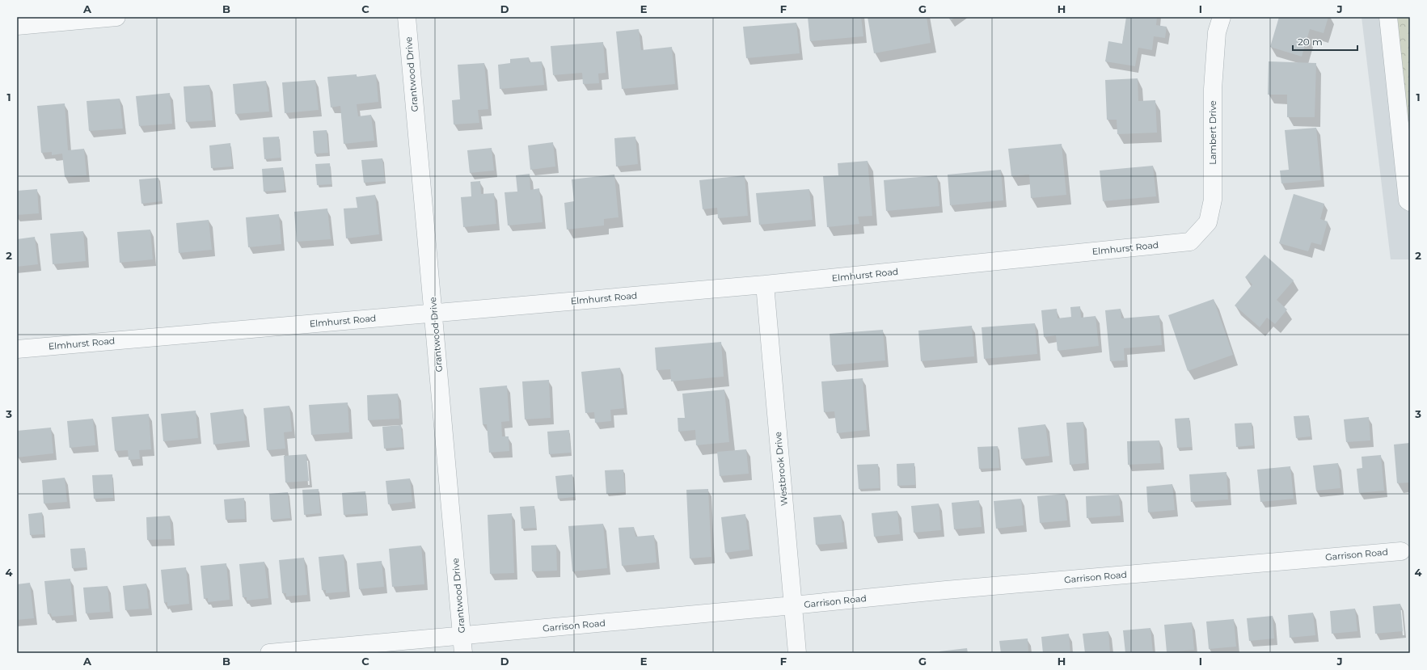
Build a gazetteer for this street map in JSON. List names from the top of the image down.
{
  "streets": {
    "street": [
      "Grantwood Drive",
      "Lambert Drive",
      "Elmhurst Road",
      "Westbrook Drive",
      "Garrison Road"
    ]
  },
  "crossings": [
    ["Grantwood Drive", "Elmhurst Road"],
    ["Grantwood Drive", "Garrison Road"],
    ["Lambert Drive", "Elmhurst Road"],
    ["Elmhurst Road", "Westbrook Drive"],
    ["Westbrook Drive", "Garrison Road"]
  ],
  "scale_bar": "20 m",
  "grid": {
    "columns": [
      "A",
      "B",
      "C",
      "D",
      "E",
      "F",
      "G",
      "H",
      "I",
      "J"
    ],
    "rows": [
      "1",
      "2",
      "3",
      "4"
    ]
  }
}
